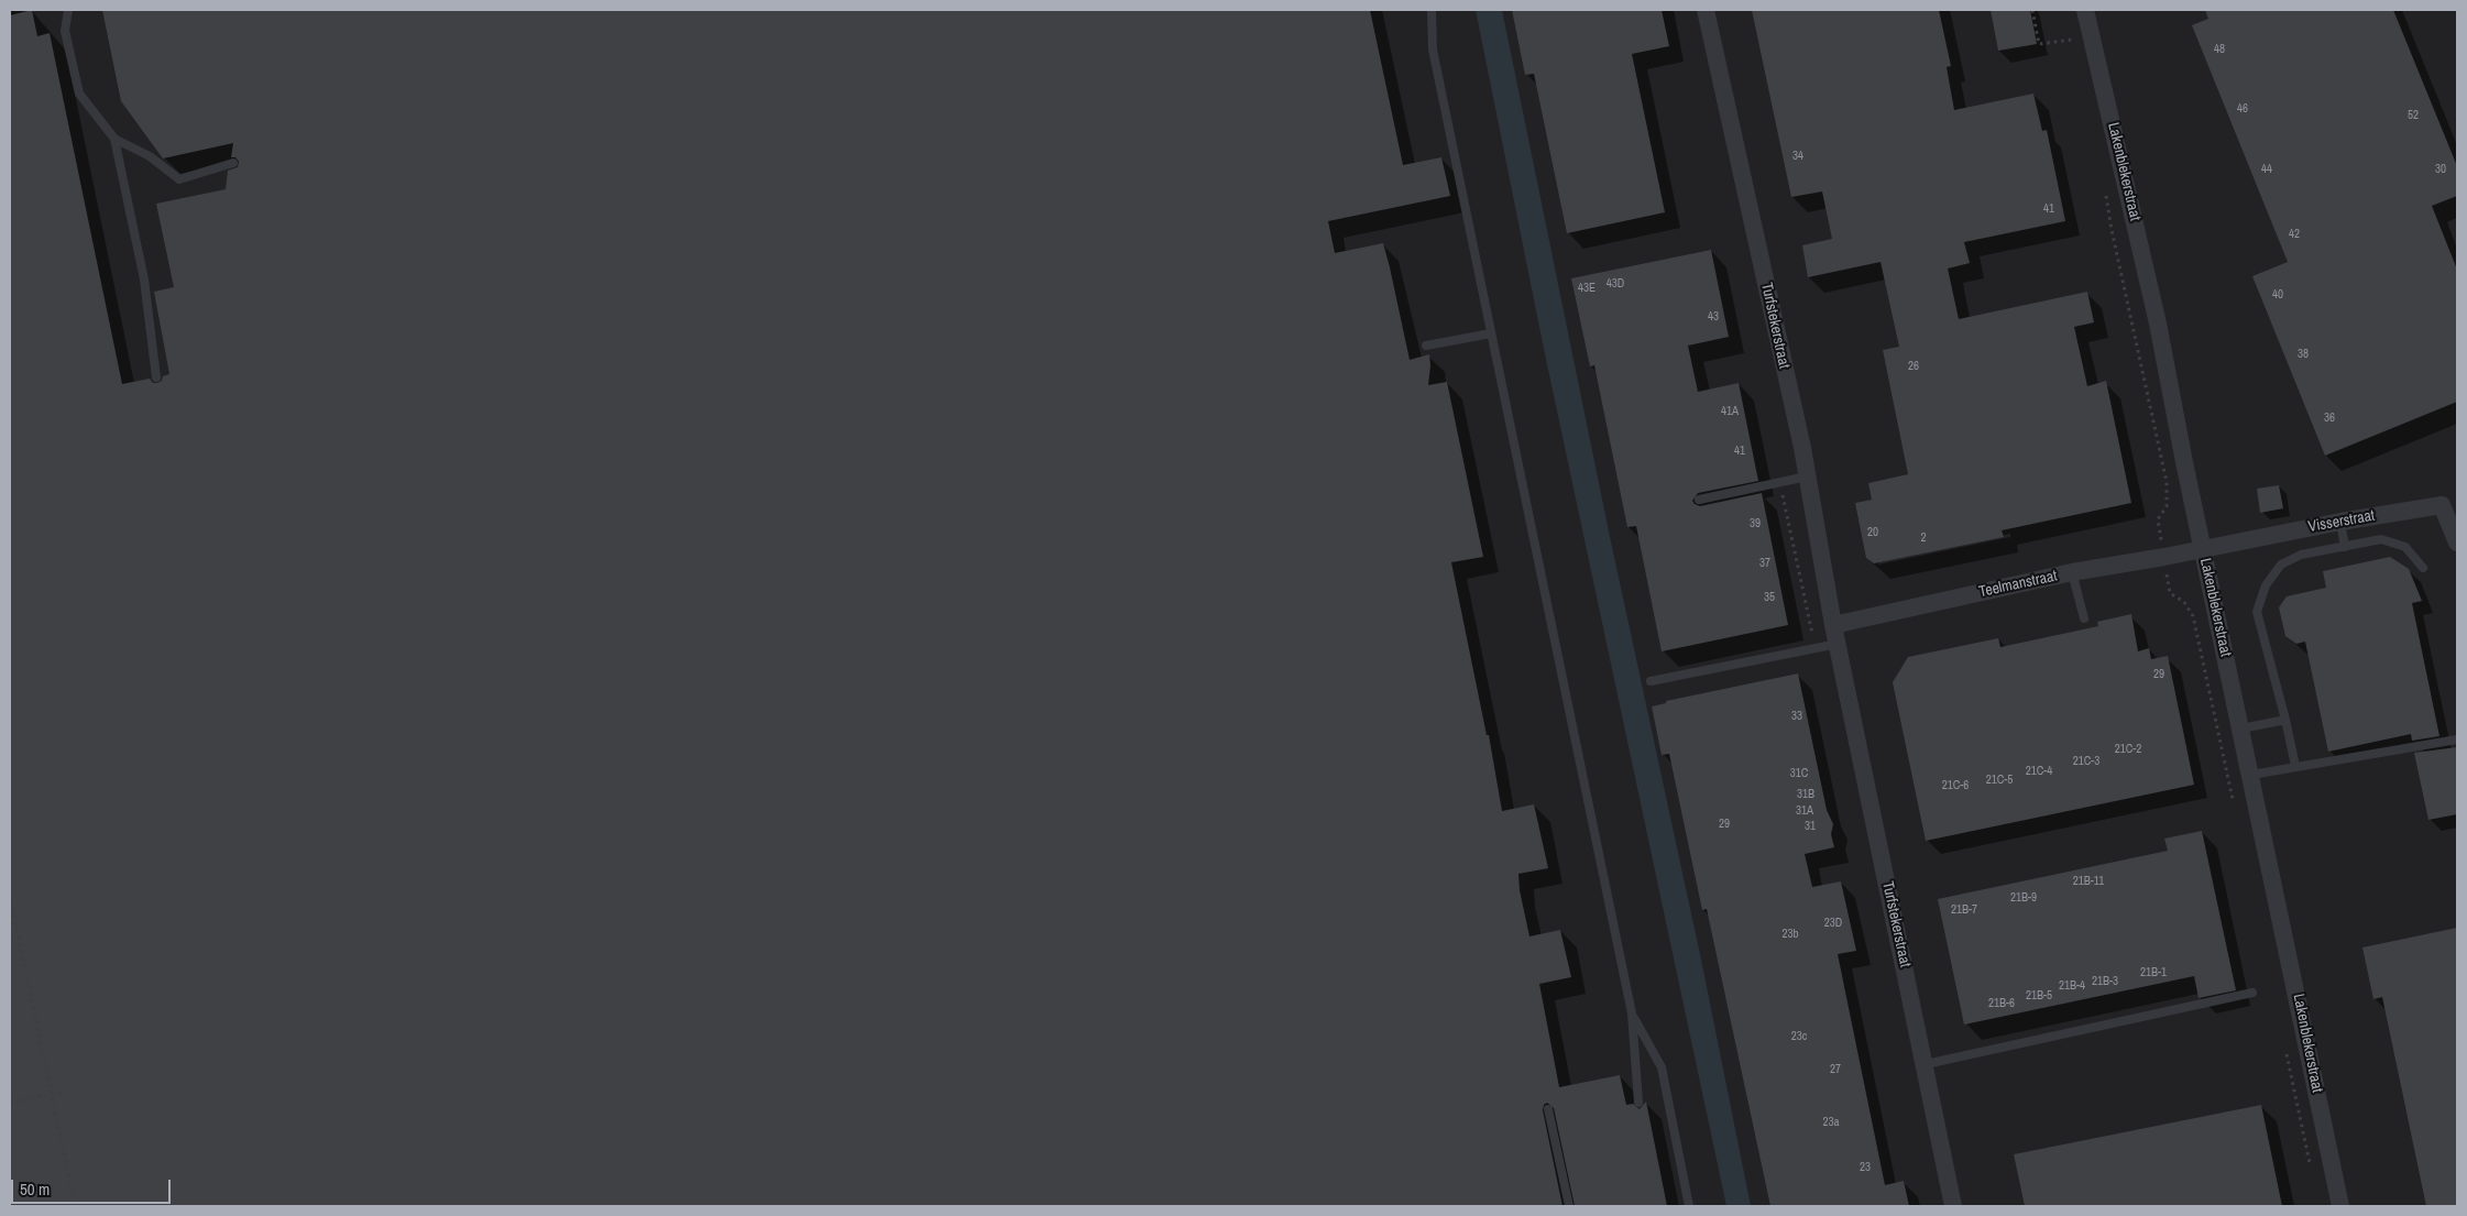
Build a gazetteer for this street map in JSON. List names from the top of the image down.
{
  "streets": {
    "street": [
      "Lakenblekerstraat",
      "Turfstekerstraat",
      "Visserstraat",
      "Teelmanstraat"
    ]
  },
  "crossings": [
    ["Lakenblekerstraat", "Visserstraat"],
    ["Lakenblekerstraat", "Teelmanstraat"],
    ["Turfstekerstraat", "Teelmanstraat"],
    ["Visserstraat", "Teelmanstraat"]
  ],
  "house_numbers": [
    "48",
    "46",
    "52",
    "34",
    "44",
    "30",
    "41",
    "42",
    "43D",
    "43E",
    "40",
    "43",
    "38",
    "26",
    "41A",
    "36",
    "41",
    "39",
    "20",
    "2",
    "37",
    "35",
    "29",
    "33",
    "21C-2",
    "21C-3",
    "21C-4",
    "31C",
    "21C-5",
    "21C-6",
    "31B",
    "31A",
    "29",
    "31",
    "21B-11",
    "21B-9",
    "21B-7",
    "23D",
    "23b",
    "21B-1",
    "21B-3",
    "21B-4",
    "21B-5",
    "21B-6",
    "23c",
    "27",
    "23a",
    "23"
  ],
  "scale_bar": "50 m"
}
